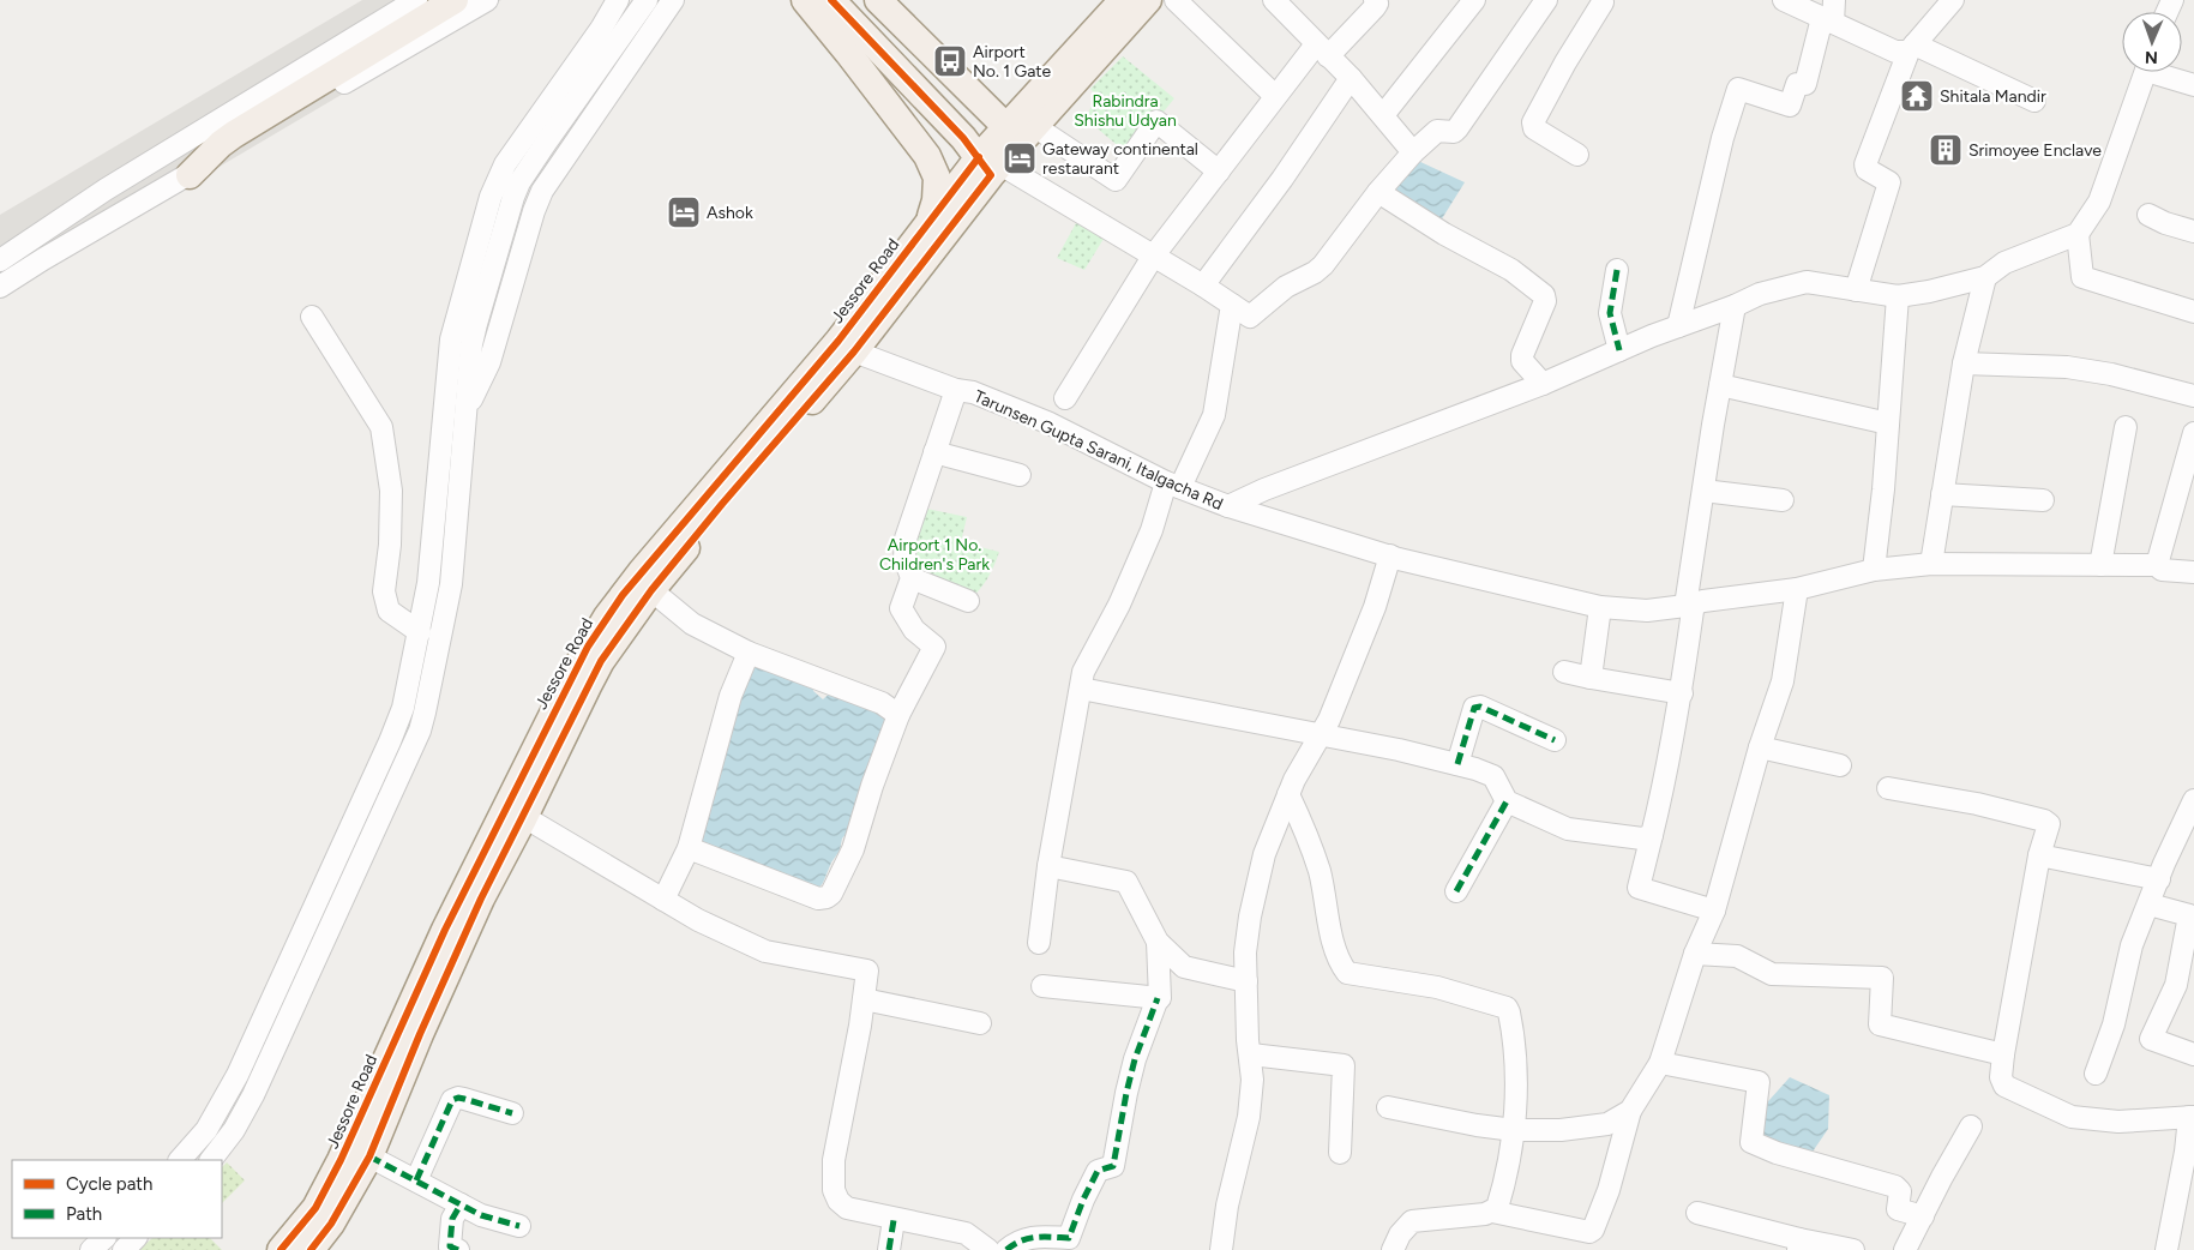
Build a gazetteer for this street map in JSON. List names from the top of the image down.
{
  "streets": {
    "main road": ["Jessore Road"],
    "street": ["Tarunsen Gupta Sarani, Italgacha Rd"]
  },
  "crossings": [
    ["Jessore Road", "Tarunsen Gupta Sarani, Italgacha Rd"]
  ],
  "parks": ["Rabindra Shishu Udyan", "Airport 1 No. Children's Park"],
  "places": {
    "bus stop": ["Airport No. 1 Gate"],
    "temple": ["Shitala Mandir"],
    "building": ["Srimoyee Enclave"],
    "hotel": ["Gateway continental restaurant", "Ashok"]
  },
  "legend": ["Cycle path", "Path"],
  "north": "bottom"
}
